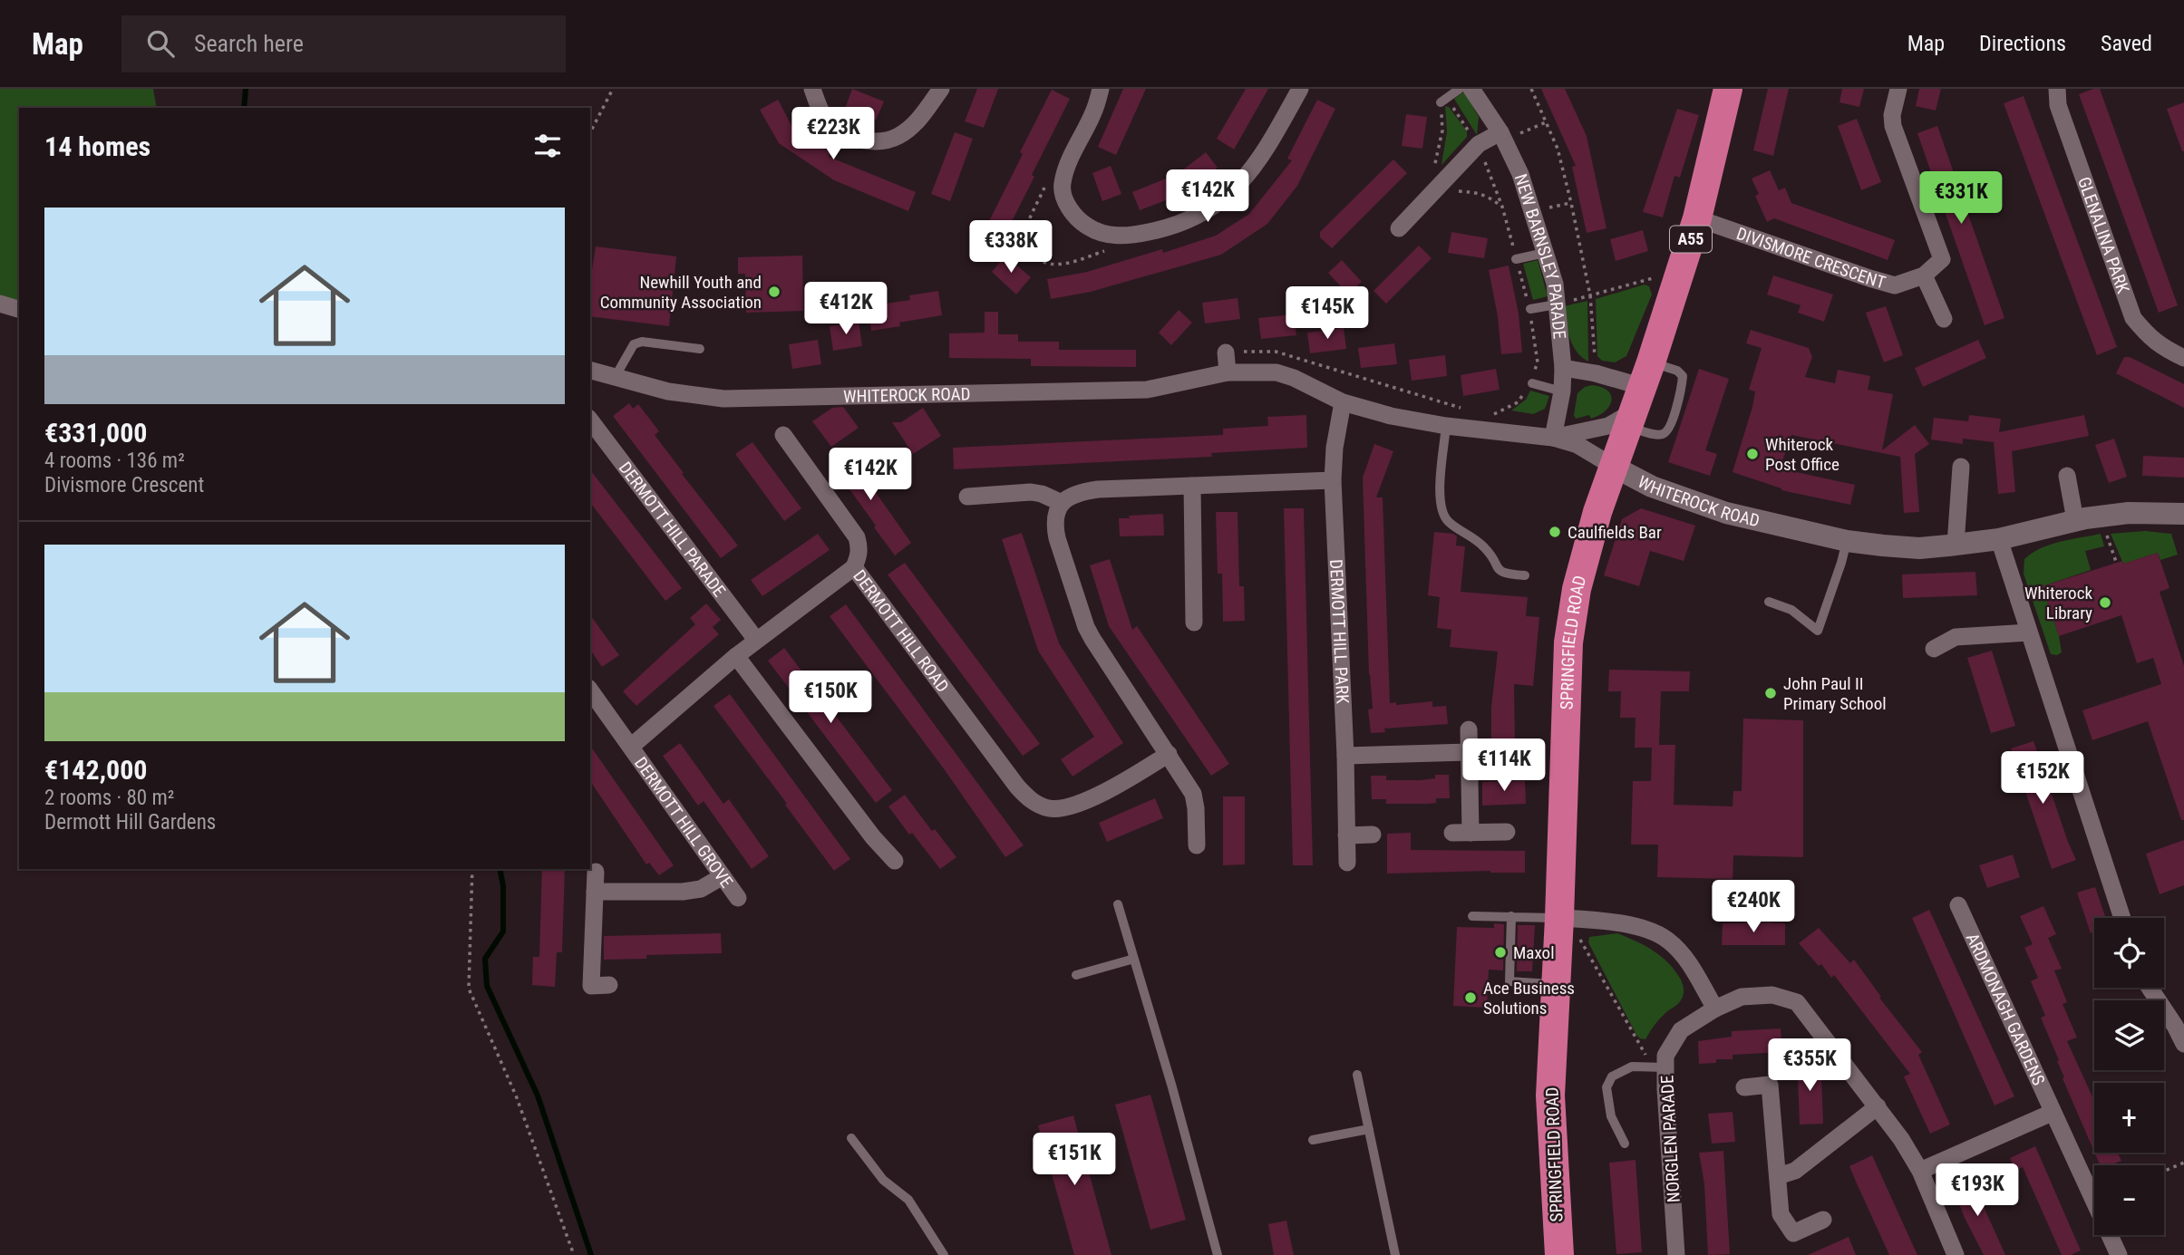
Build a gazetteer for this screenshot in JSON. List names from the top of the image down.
{
  "streets": {
    "highway": ["A55", "SPRINGFIELD ROAD"],
    "street": [
      "GLENALINA PARK",
      "NEW BARNSLEY PARADE",
      "DIVISMORE CRESCENT",
      "WHITEROCK ROAD",
      "DERMOTT HILL PARADE",
      "DERMOTT HILL PARK",
      "DERMOTT HILL ROAD",
      "DERMOTT HILL GROVE",
      "ARDMONAGH GARDENS",
      "NORGLEN PARADE"
    ]
  },
  "crossings": [
    ["NEW BARNSLEY PARADE", "WHITEROCK ROAD"],
    ["DIVISMORE CRESCENT", "SPRINGFIELD ROAD"],
    ["WHITEROCK ROAD", "DERMOTT HILL PARK"],
    ["WHITEROCK ROAD", "SPRINGFIELD ROAD"],
    ["DERMOTT HILL PARADE", "DERMOTT HILL ROAD"],
    ["DERMOTT HILL ROAD", "DERMOTT HILL GROVE"]
  ],
  "places": [
    "Newhill Youth and Community Association",
    "Whiterock Post Office",
    "Caulfields Bar",
    "Whiterock Library",
    "John Paul II Primary School",
    "Maxol",
    "Ace Business Solutions"
  ],
  "page": {
    "header": "Map",
    "search": "Search here",
    "nav": ["Map", "Directions", "Saved"],
    "price": [
      "€223K",
      "€142K",
      "€331K",
      "€338K",
      "€412K",
      "€145K",
      "€142K",
      "€150K",
      "€114K",
      "€152K",
      "€240K",
      "€355K",
      "€151K",
      "€193K"
    ],
    "heading": "14 homes",
    "list": [
      {
        "name": "€331,000",
        "note": "4 rooms · 136 m² · Divismore Crescent"
      },
      {
        "name": "€142,000",
        "note": "2 rooms · 80 m² · Dermott Hill Gardens"
      }
    ],
    "map_buttons": ["+", "−"]
  }
}
